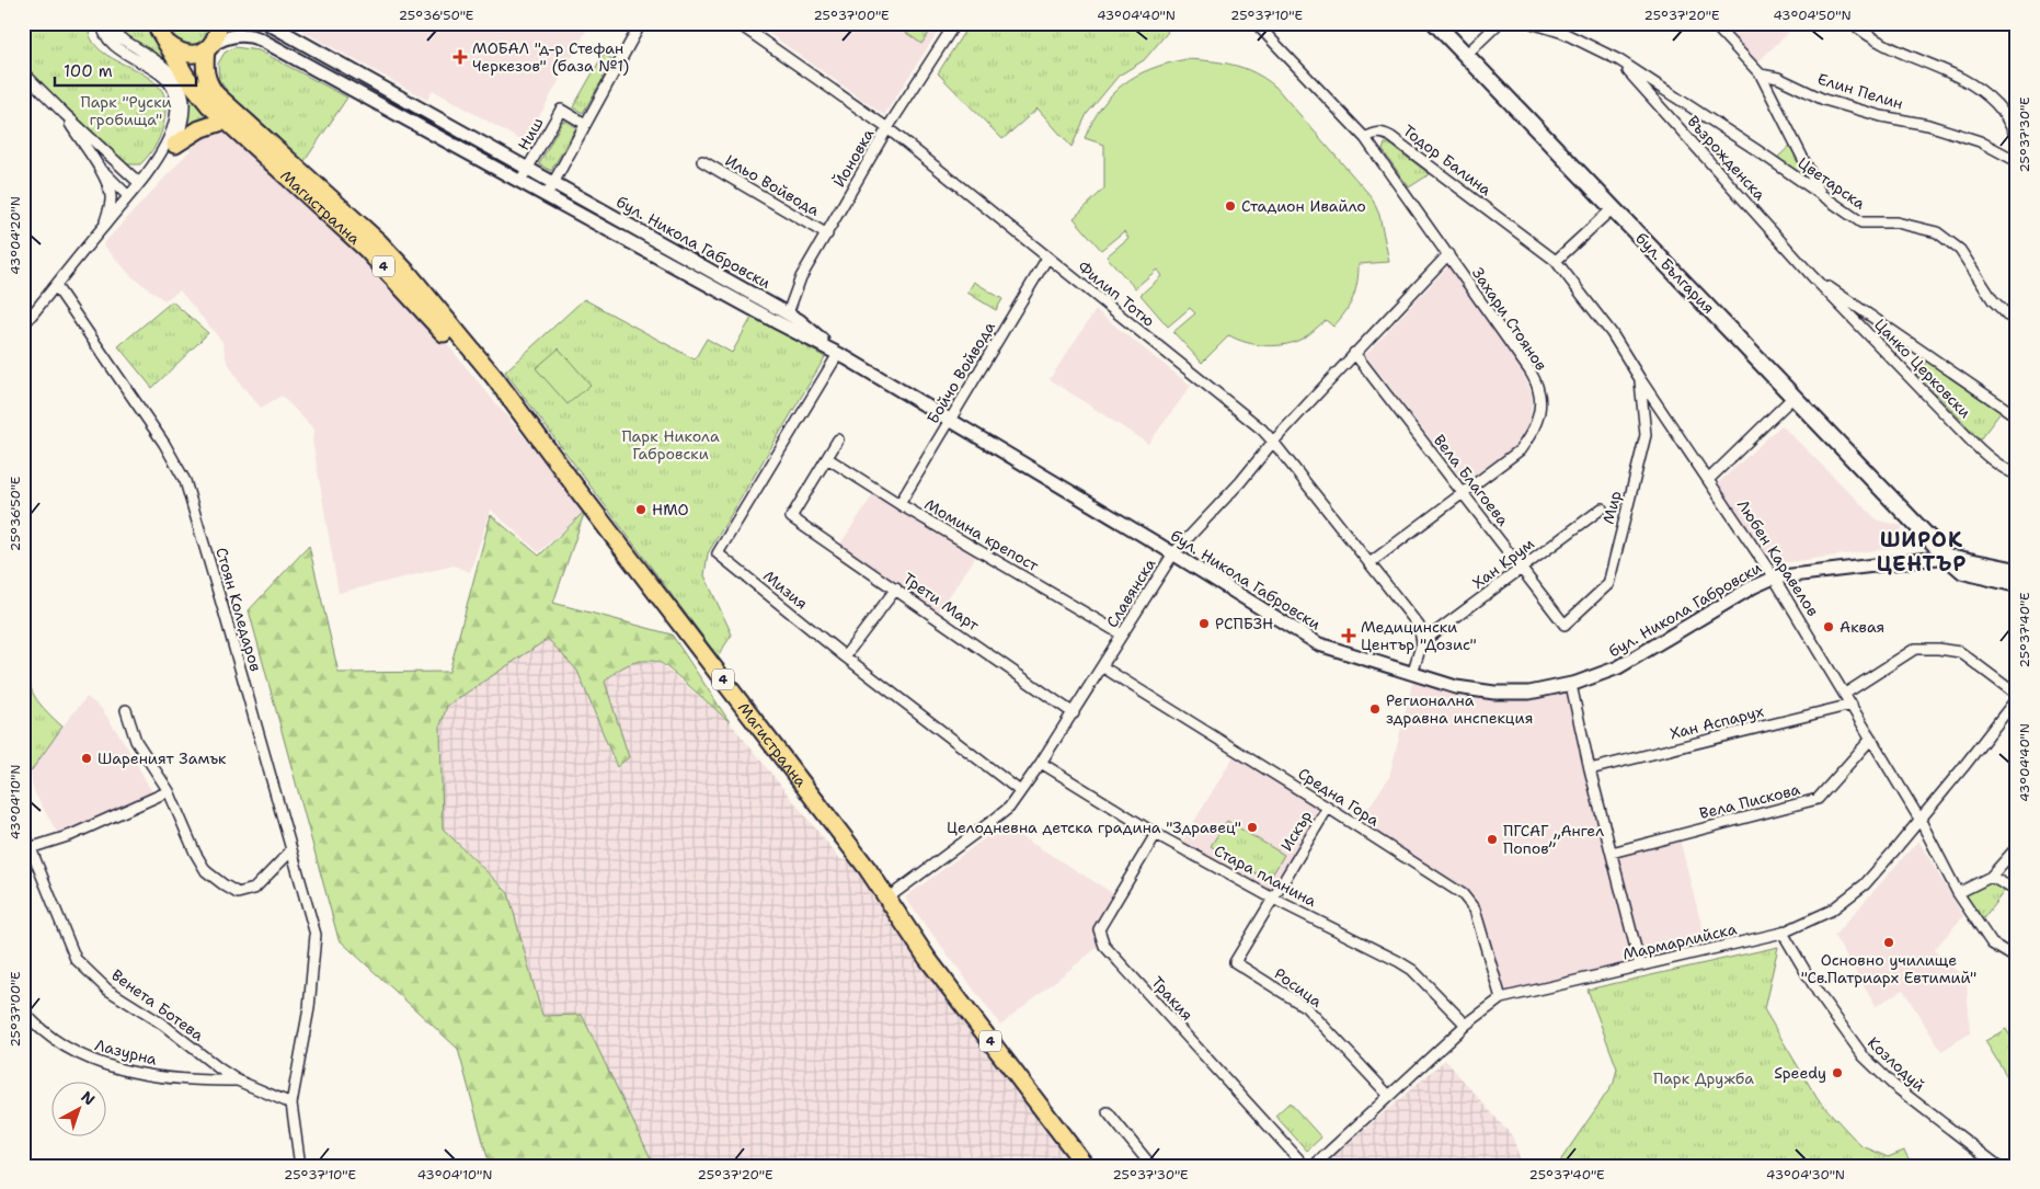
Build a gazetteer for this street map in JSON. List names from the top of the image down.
{
  "streets": {
    "main road": ["Магистрална", "4", "бул. България"],
    "street": [
      "Елин Пелин",
      "Ниш",
      "Йоновка",
      "Възрожденска",
      "Тодор Балина",
      "Цветарска",
      "Ильо Войвода",
      "бул. Никола Габровски",
      "Филип Тотю",
      "Захари Стоянов",
      "Цанко Церковски",
      "Бойчо Войвода",
      "Вела Благоева",
      "Мир",
      "Момина крепост",
      "Любен Каравелов",
      "Хан Крум",
      "Мизия",
      "Славянска",
      "Трети Март",
      "Стоян Коледаров",
      "Хан Аспарух",
      "Средна Гора",
      "Вела Пискова",
      "Искър",
      "Стара планина",
      "Мармарлийска",
      "Росица",
      "Тракия",
      "Венета Ботева",
      "Лазурна",
      "Козлодуй"
    ]
  },
  "crossings": [
    ["Ниш", "бул. Никола Габровски"],
    ["Йоновка", "Ильо Войвода"],
    ["Йоновка", "бул. Никола Габровски"],
    ["Йоновка", "Филип Тотю"],
    ["Възрожденска", "Цветарска"],
    ["Възрожденска", "Цанко Церковски"],
    ["Тодор Балина", "Захари Стоянов"],
    ["Тодор Балина", "Любен Каравелов"],
    ["Магистрална", "бул. Никола Габровски"],
    ["Магистрална", "Славянска"],
    ["бул. Никола Габровски", "бул. България"],
    ["бул. Никола Габровски", "Бойчо Войвода"],
    ["бул. Никола Габровски", "Любен Каравелов"],
    ["бул. Никола Габровски", "Мизия"],
    ["бул. Никола Габровски", "Славянска"],
    ["Филип Тотю", "Захари Стоянов"],
    ["Филип Тотю", "Бойчо Войвода"],
    ["Филип Тотю", "Хан Крум"],
    ["Филип Тотю", "Славянска"],
    ["Захари Стоянов", "Вела Благоева"],
    ["Захари Стоянов", "Славянска"],
    ["Бойчо Войвода", "Момина крепост"],
    ["Вела Благоева", "Мир"],
    ["Вела Благоева", "Хан Крум"],
    ["Вела Благоева", "Славянска"],
    ["Мир", "Любен Каравелов"],
    ["Момина крепост", "Славянска"],
    ["Момина крепост", "Трети Март"],
    ["Любен Каравелов", "Хан Аспарух"],
    ["Любен Каравелов", "Вела Пискова"],
    ["Любен Каравелов", "Мармарлийска"],
    ["Мизия", "Славянска"],
    ["Славянска", "Трети Март"],
    ["Славянска", "Средна Гора"],
    ["Славянска", "Стара планина"],
    ["Стоян Коледаров", "Венета Ботева"],
    ["Средна Гора", "Искър"],
    ["Средна Гора", "Мармарлийска"],
    ["Искър", "Стара планина"],
    ["Искър", "Росица"],
    ["Стара планина", "Мармарлийска"],
    ["Стара планина", "Росица"],
    ["Стара планина", "Тракия"],
    ["Мармарлийска", "Росица"],
    ["Мармарлийска", "Козлодуй"],
    ["Венета Ботева", "Лазурна"]
  ],
  "districts": ["ШИРОК ЦЕНТЪР"],
  "parks": ["Парк \"Руски гробища\"", "Парк Никола Габровски", "Парк Дружба"],
  "places": {
    "health": ["МОБАЛ \"д-р Стефан Черкезов\" (база №1)", "Медицински Център \"Дозис\""],
    "other": [
      "Стадион Ивайло",
      "HMO",
      "РСПБЗН",
      "Аквая",
      "Регионална здравна инспекция",
      "Шареният Замък",
      "Целодневна детска градина \"Здравец\"",
      "ПГСАГ „Ангел Попов”",
      "Основно училище \"Св.Патриарх Евтимий\"",
      "Speedy"
    ]
  },
  "scale_bar": "100 m",
  "north": "top right",
  "coordinates": [
    "25°36'50\"E",
    "25°37'00\"E",
    "43°04'40\"N",
    "25°37'10\"E",
    "25°37'20\"E",
    "43°04'50\"N",
    "25°37'30\"E",
    "43°04'20\"N",
    "25°37'40\"E",
    "43°04'10\"N",
    "43°04'30\"N"
  ]
}
